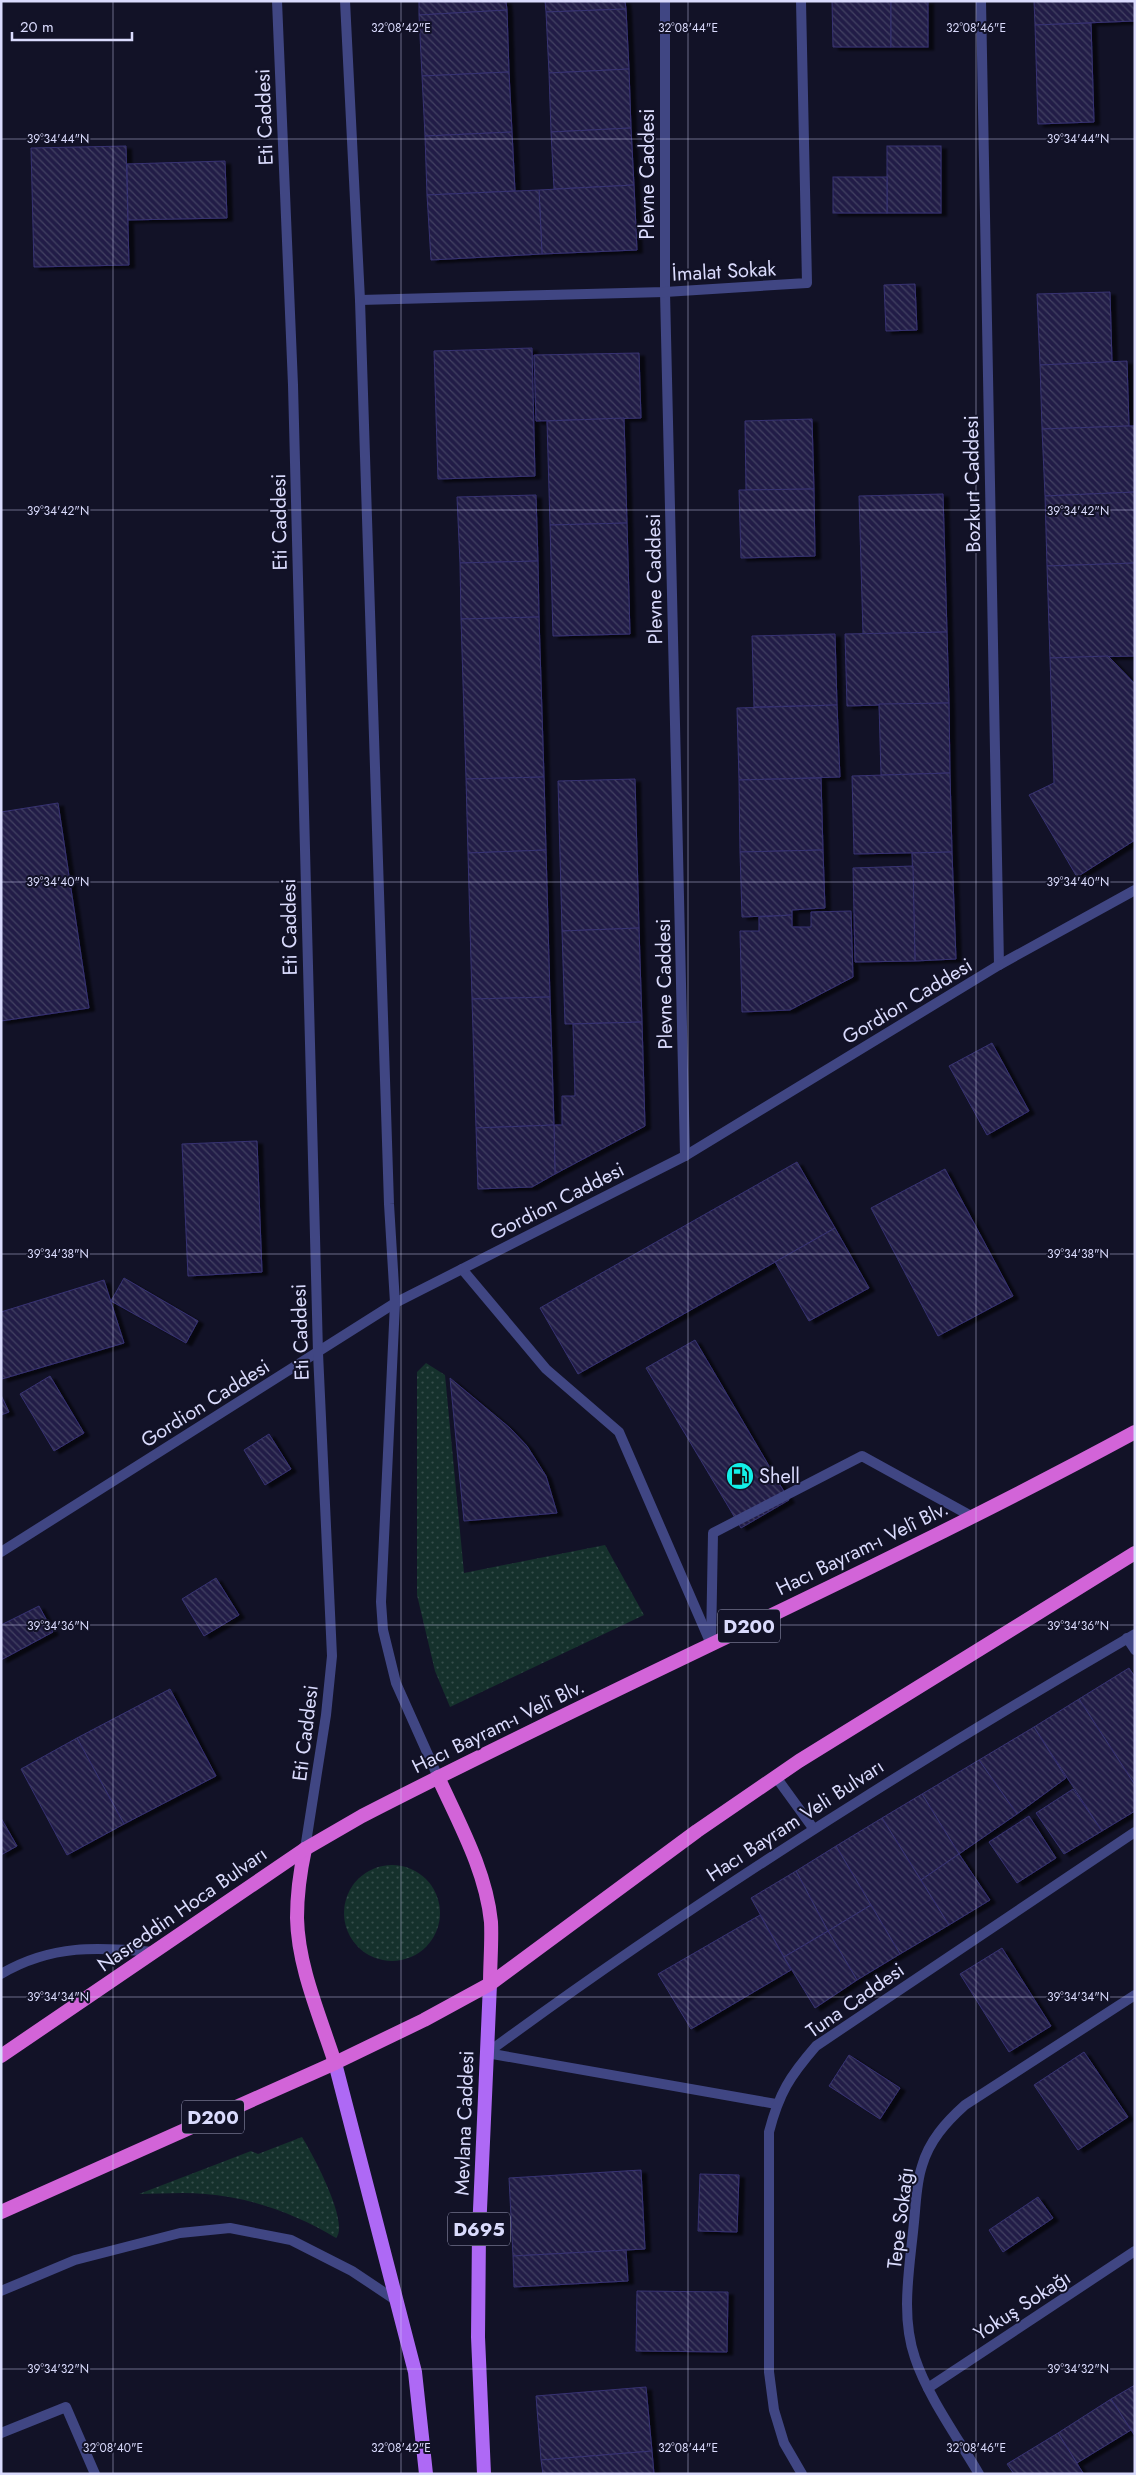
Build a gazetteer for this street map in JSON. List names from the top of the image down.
{
  "streets": {
    "highway": ["Hacı Bayram-ı Velî Blv.", "D200", "Nasreddin Hoca Bulvarı"],
    "main road": ["Mevlana Caddesi", "D695"],
    "street": [
      "Eti Caddesi",
      "Plevne Caddesi",
      "İmalat Sokak",
      "Bozkurt Caddesi",
      "Gordion Caddesi",
      "Hacı Bayram Veli Bulvarı",
      "Tuna Caddesi",
      "Tepe Sokağı",
      "Yokuş Sokağı"
    ]
  },
  "crossings": [
    ["Eti Caddesi", "Gordion Caddesi"],
    ["Eti Caddesi", "Nasreddin Hoca Bulvarı"],
    ["Plevne Caddesi", "İmalat Sokak"],
    ["Plevne Caddesi", "Gordion Caddesi"],
    ["Bozkurt Caddesi", "Gordion Caddesi"],
    ["Hacı Bayram-ı Velî Blv.", "Nasreddin Hoca Bulvarı"],
    ["D200", "Mevlana Caddesi"],
    ["Hacı Bayram Veli Bulvarı", "Mevlana Caddesi"],
    ["Tepe Sokağı", "Yokuş Sokağı"]
  ],
  "places": {
    "fuel station": ["Shell"]
  },
  "scale_bar": "20 m",
  "coordinates": [
    "32°08'42\"E",
    "32°08'44\"E",
    "32°08'46\"E",
    "39°34'44\"N",
    "39°34'42\"N",
    "39°34'40\"N",
    "39°34'38\"N",
    "39°34'36\"N",
    "39°34'34\"N",
    "39°34'32\"N",
    "32°08'40\"E"
  ]
}
